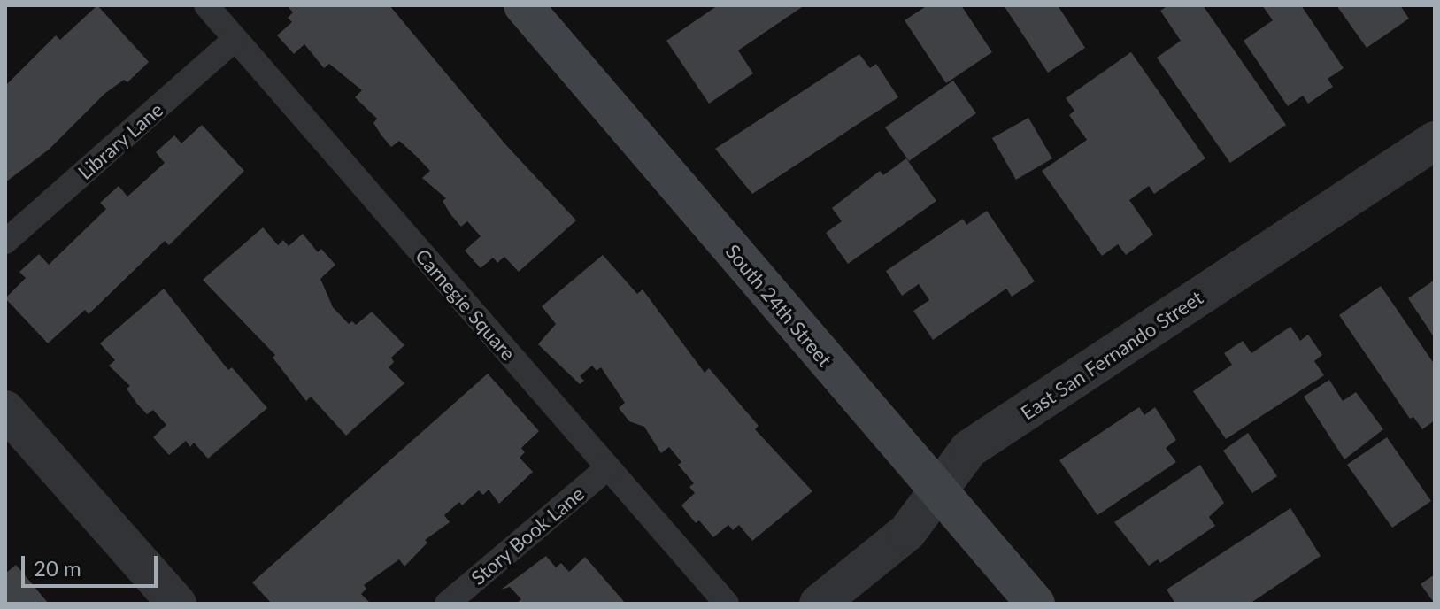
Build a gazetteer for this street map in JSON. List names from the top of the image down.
{
  "streets": {
    "main road": ["South 24th Street"],
    "street": ["East San Fernando Street"],
    "lane": ["Library Lane", "Carnegie Square", "Story Book Lane"]
  },
  "crossings": [
    ["Library Lane", "Carnegie Square"],
    ["Carnegie Square", "Story Book Lane"],
    ["South 24th Street", "East San Fernando Street"]
  ],
  "scale_bar": "20 m"
}
